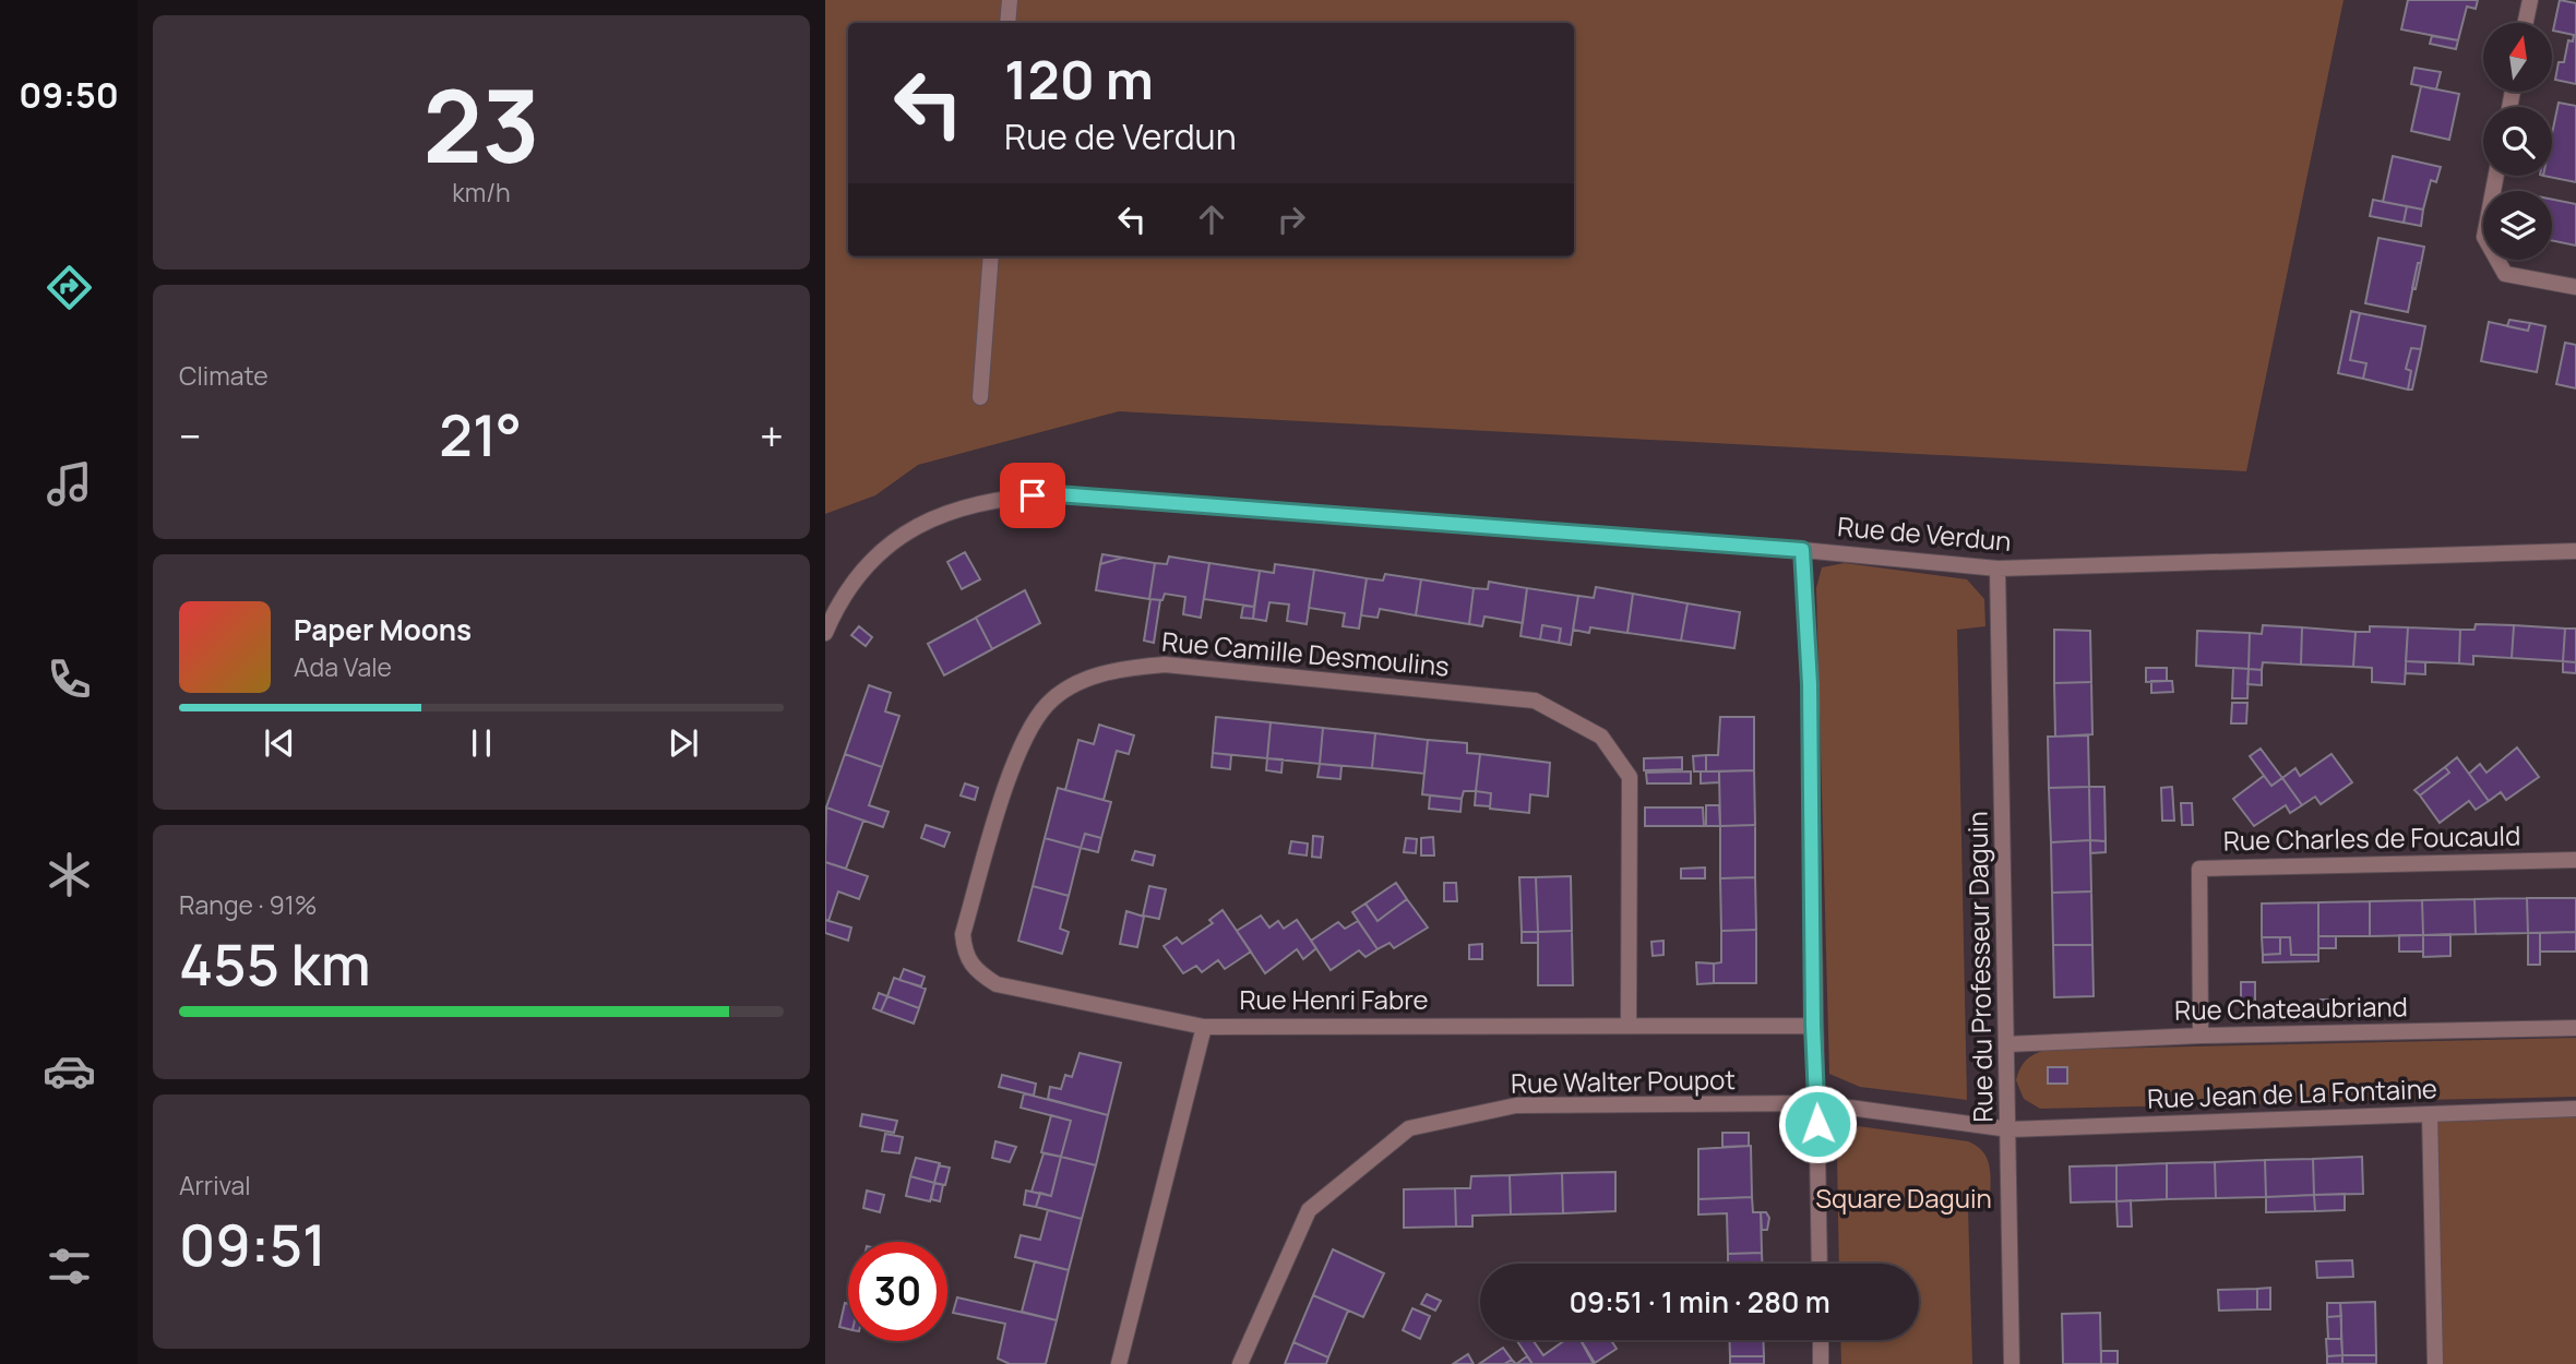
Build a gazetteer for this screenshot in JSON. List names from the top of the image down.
{
  "streets": {
    "street": [
      "Rue de Verdun",
      "Rue Camille Desmoulins",
      "Rue Charles de Foucauld",
      "Rue du Professeur Daguin",
      "Rue Henri Fabre",
      "Rue Chateaubriand",
      "Rue Walter Poupot",
      "Rue Jean de La Fontaine"
    ]
  },
  "crossings": [
    ["Rue de Verdun", "Rue du Professeur Daguin"],
    ["Rue Camille Desmoulins", "Rue Henri Fabre"],
    ["Rue Charles de Foucauld", "Rue Chateaubriand"],
    ["Rue du Professeur Daguin", "Rue Chateaubriand"],
    ["Rue du Professeur Daguin", "Rue Walter Poupot"],
    ["Rue du Professeur Daguin", "Rue Jean de La Fontaine"],
    ["Rue Walter Poupot", "Rue Jean de La Fontaine"]
  ],
  "parks": ["Square Daguin"],
  "north": "top",
  "page": {
    "tabs": "09:50",
    "tile": [
      ["23", "km/h"],
      "Climate",
      ["Range · 91%", "455 km"],
      ["Arrival", "09:51"]
    ],
    "turn": ["120 m", "Rue de Verdun"],
    "heat": ["−", "21°", "+"],
    "song": ["Paper Moons", "Ada Vale"],
    "limit": "30",
    "trip": "09:51 · 1 min · 280 m"
  }
}
